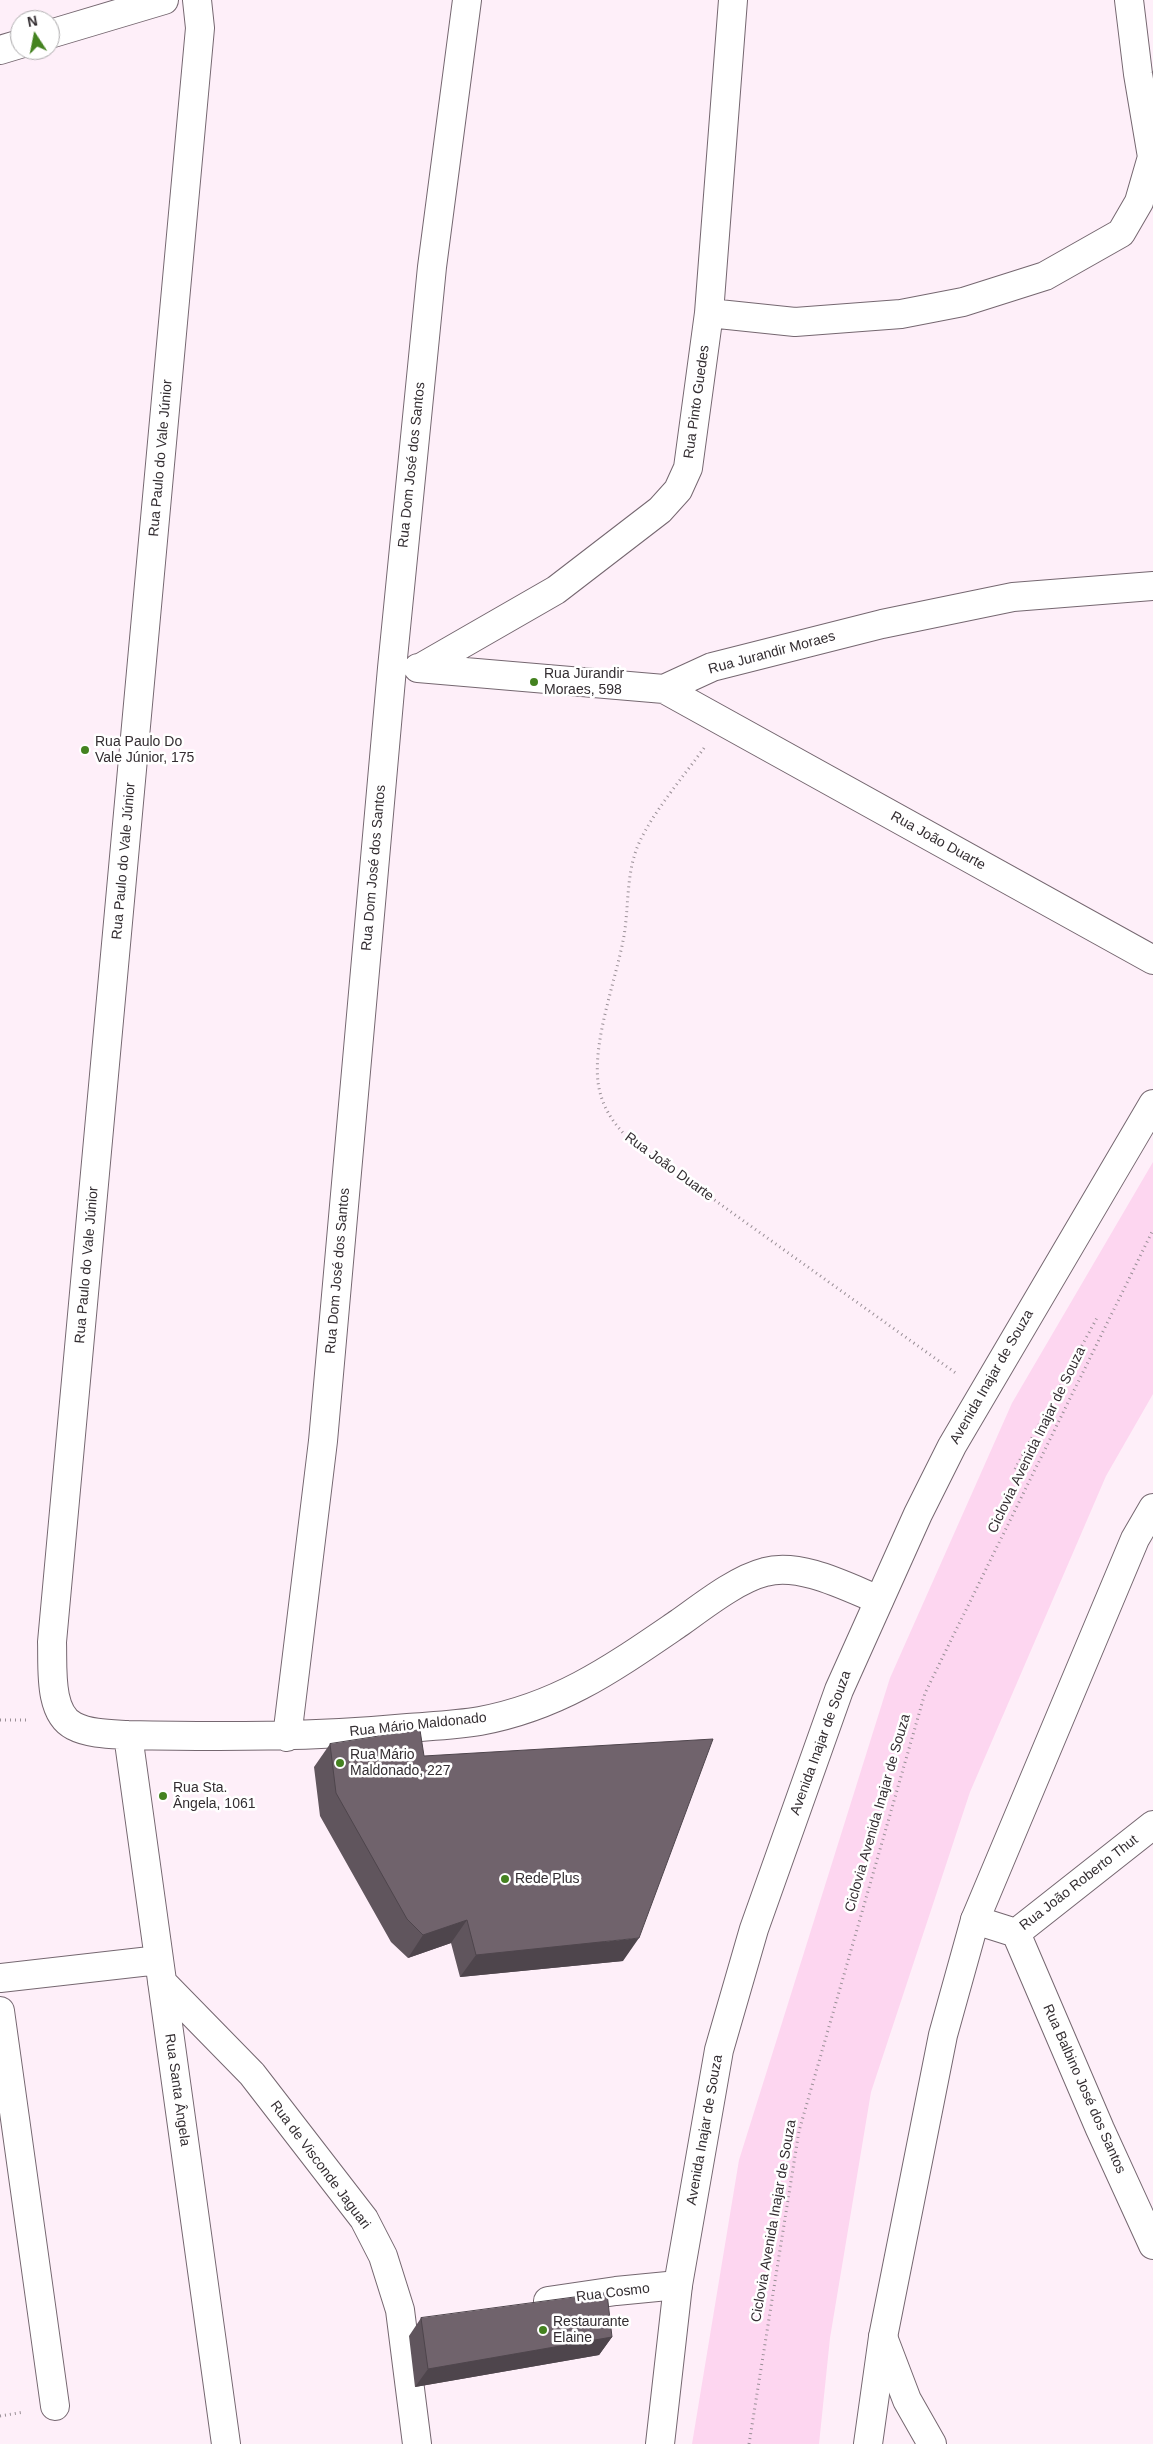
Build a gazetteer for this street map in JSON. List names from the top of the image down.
{
  "streets": {
    "street": [
      "Rua Pinto Guedes",
      "Rua Paulo do Vale Júnior",
      "Rua Dom José dos Santos",
      "Rua Jurandir Moraes",
      "Rua João Duarte",
      "Avenida Inajar de Souza",
      "Rua Mário Maldonado",
      "Rua João Roberto Thut",
      "Rua Balbino José dos Santos",
      "Rua Santa Ângela",
      "Rua de Visconde Jaguari",
      "Rua Cosmo"
    ],
    "path": ["Ciclovia Avenida Inajar de Souza"]
  },
  "crossings": [
    ["Rua Paulo do Vale Júnior", "Rua Mário Maldonado"],
    ["Rua Dom José dos Santos", "Rua Mário Maldonado"],
    ["Rua Jurandir Moraes", "Rua João Duarte"],
    ["Rua João Duarte", "Avenida Inajar de Souza"],
    ["Avenida Inajar de Souza", "Rua Mário Maldonado"],
    ["Avenida Inajar de Souza", "Rua Cosmo"],
    ["Rua Mário Maldonado", "Rua Santa Ângela"],
    ["Rua João Roberto Thut", "Rua Balbino José dos Santos"],
    ["Rua Santa Ângela", "Rua de Visconde Jaguari"]
  ],
  "places": [
    "Rua Jurandir Moraes, 598",
    "Rua Paulo Do Vale Júnior, 175",
    "Rua Mário Maldonado, 227",
    "Rua Sta. Ângela, 1061",
    "Rede Plus",
    "Restaurante Elaine"
  ],
  "north": "top"
}
